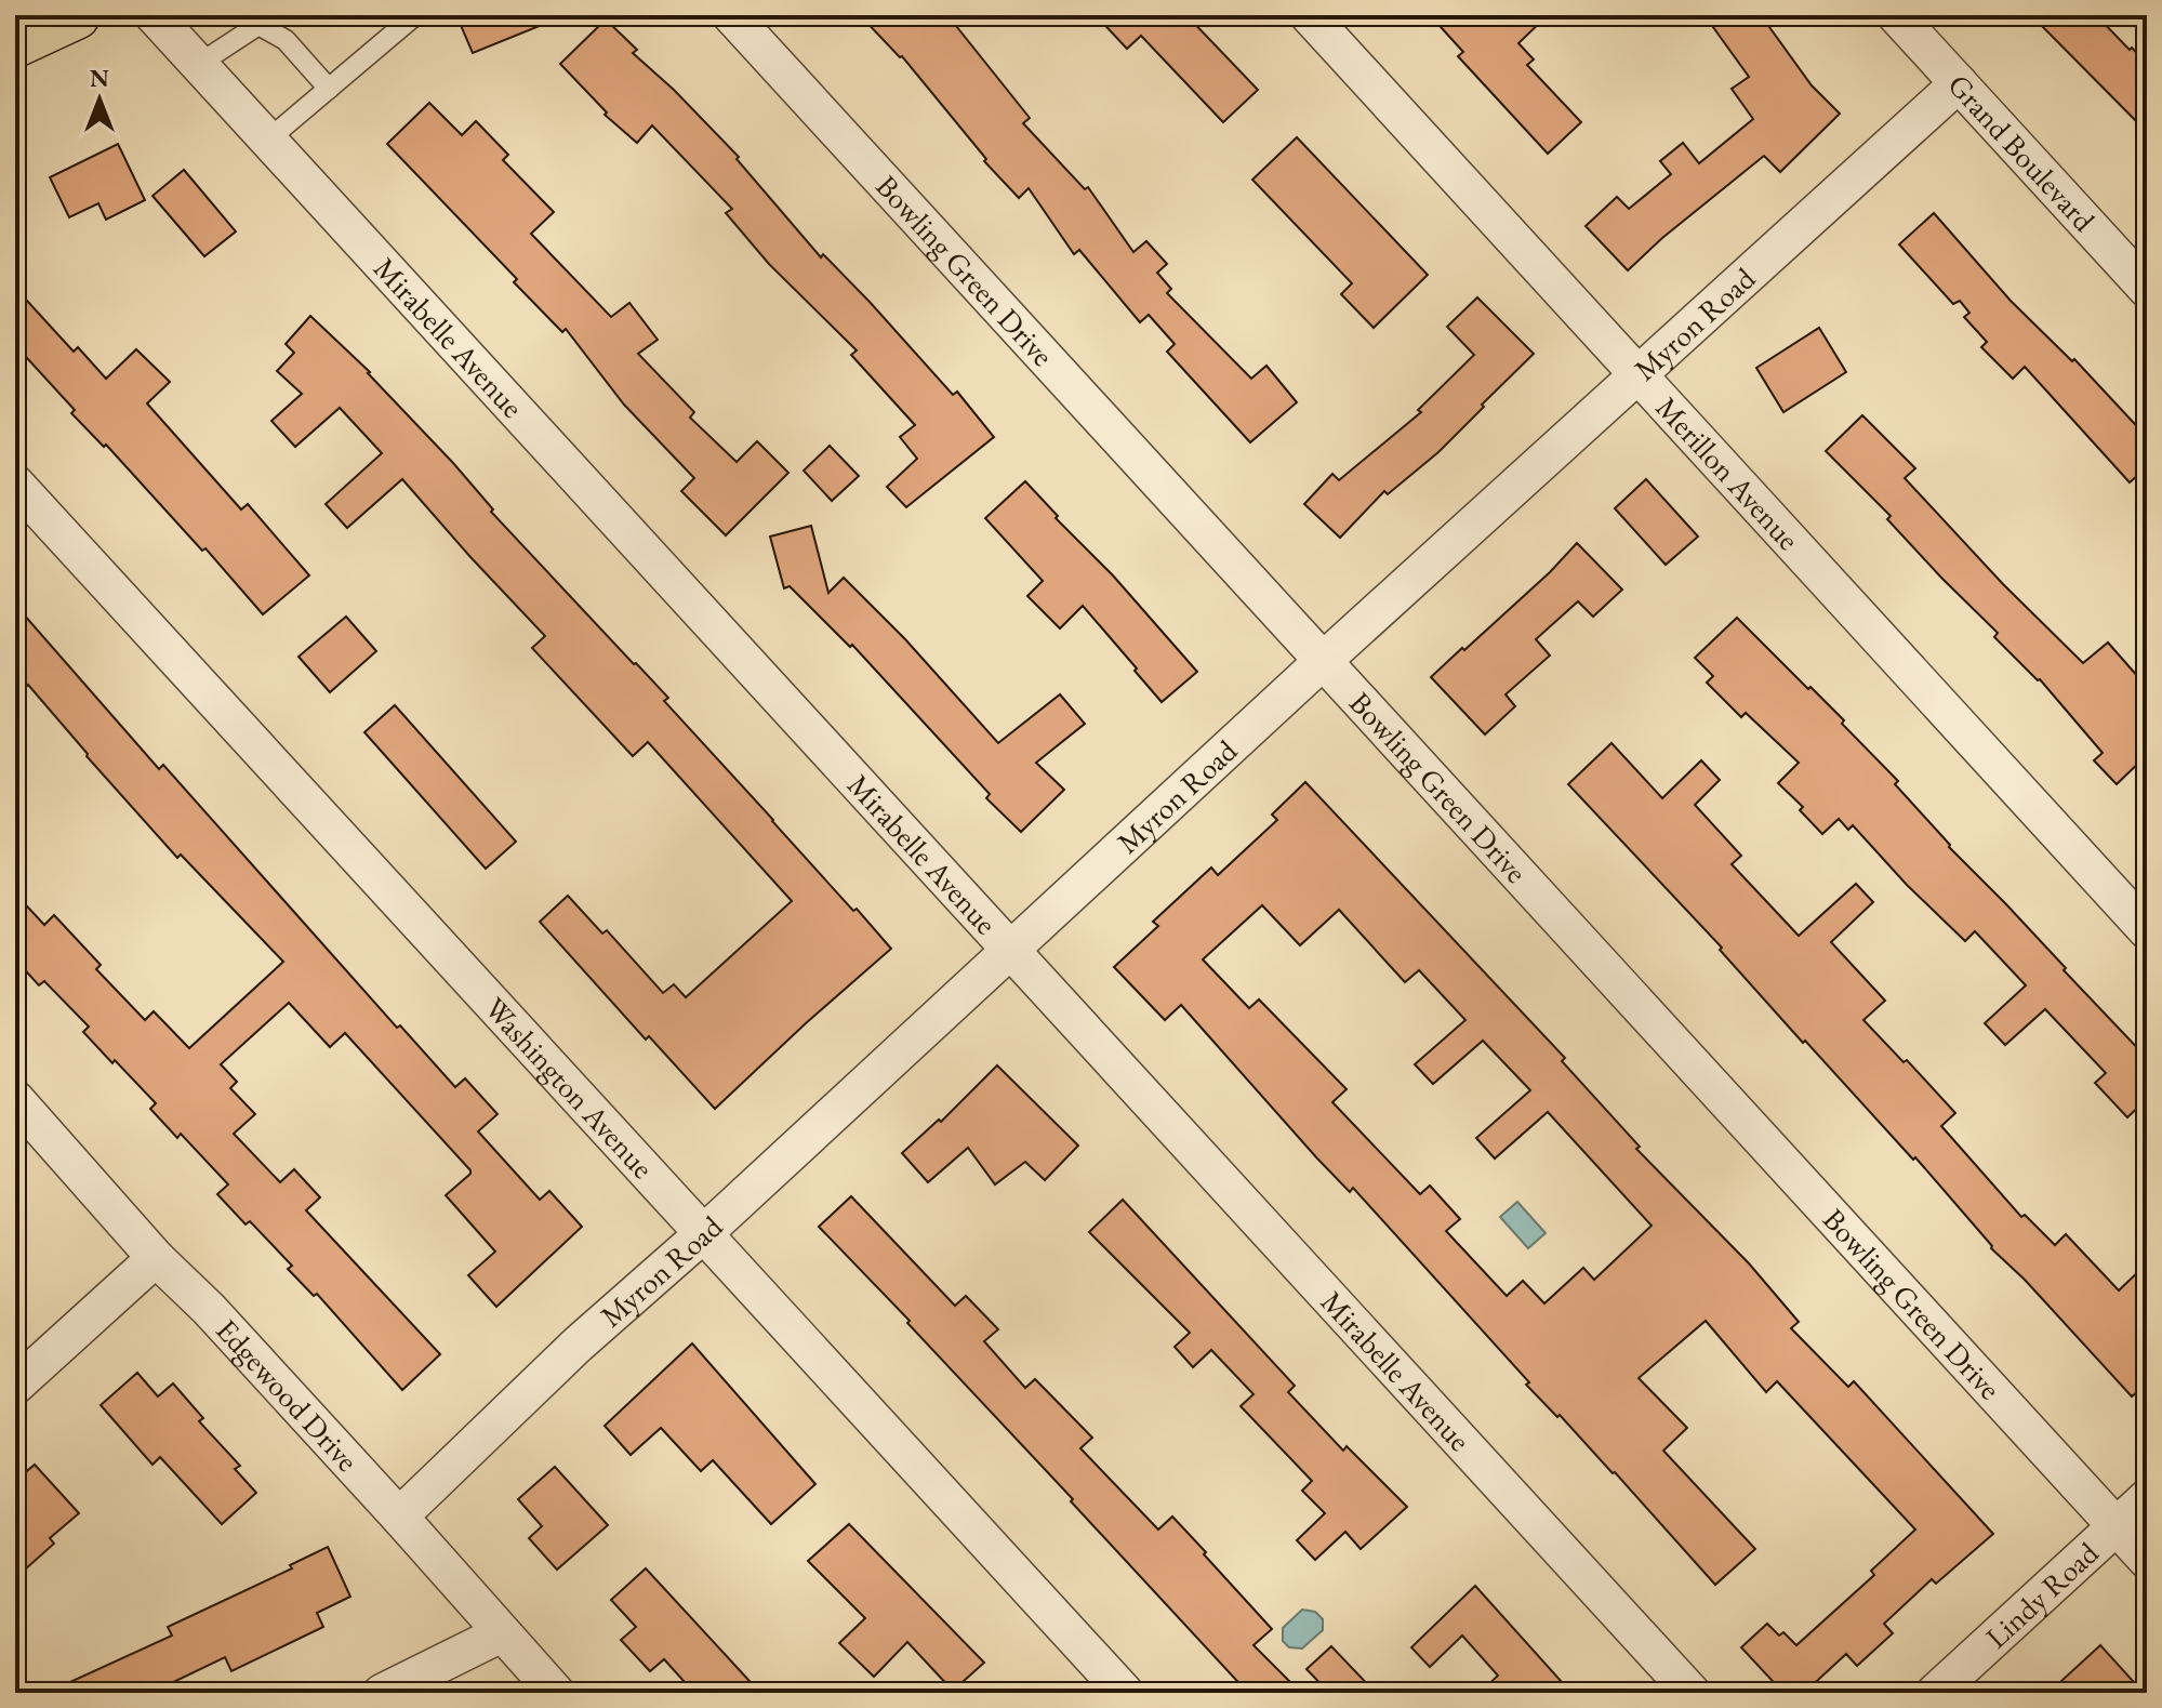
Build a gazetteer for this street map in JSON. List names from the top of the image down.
{
  "streets": {
    "street": [
      "Grand Boulevard",
      "Bowling Green Drive",
      "Myron Road",
      "Mirabelle Avenue",
      "Merillon Avenue",
      "Washington Avenue",
      "Edgewood Drive",
      "Lindy Road"
    ]
  },
  "crossings": [
    ["Grand Boulevard", "Myron Road"],
    ["Bowling Green Drive", "Myron Road"],
    ["Bowling Green Drive", "Lindy Road"],
    ["Myron Road", "Mirabelle Avenue"],
    ["Myron Road", "Merillon Avenue"],
    ["Myron Road", "Washington Avenue"],
    ["Myron Road", "Edgewood Drive"]
  ],
  "north": "top"
}
